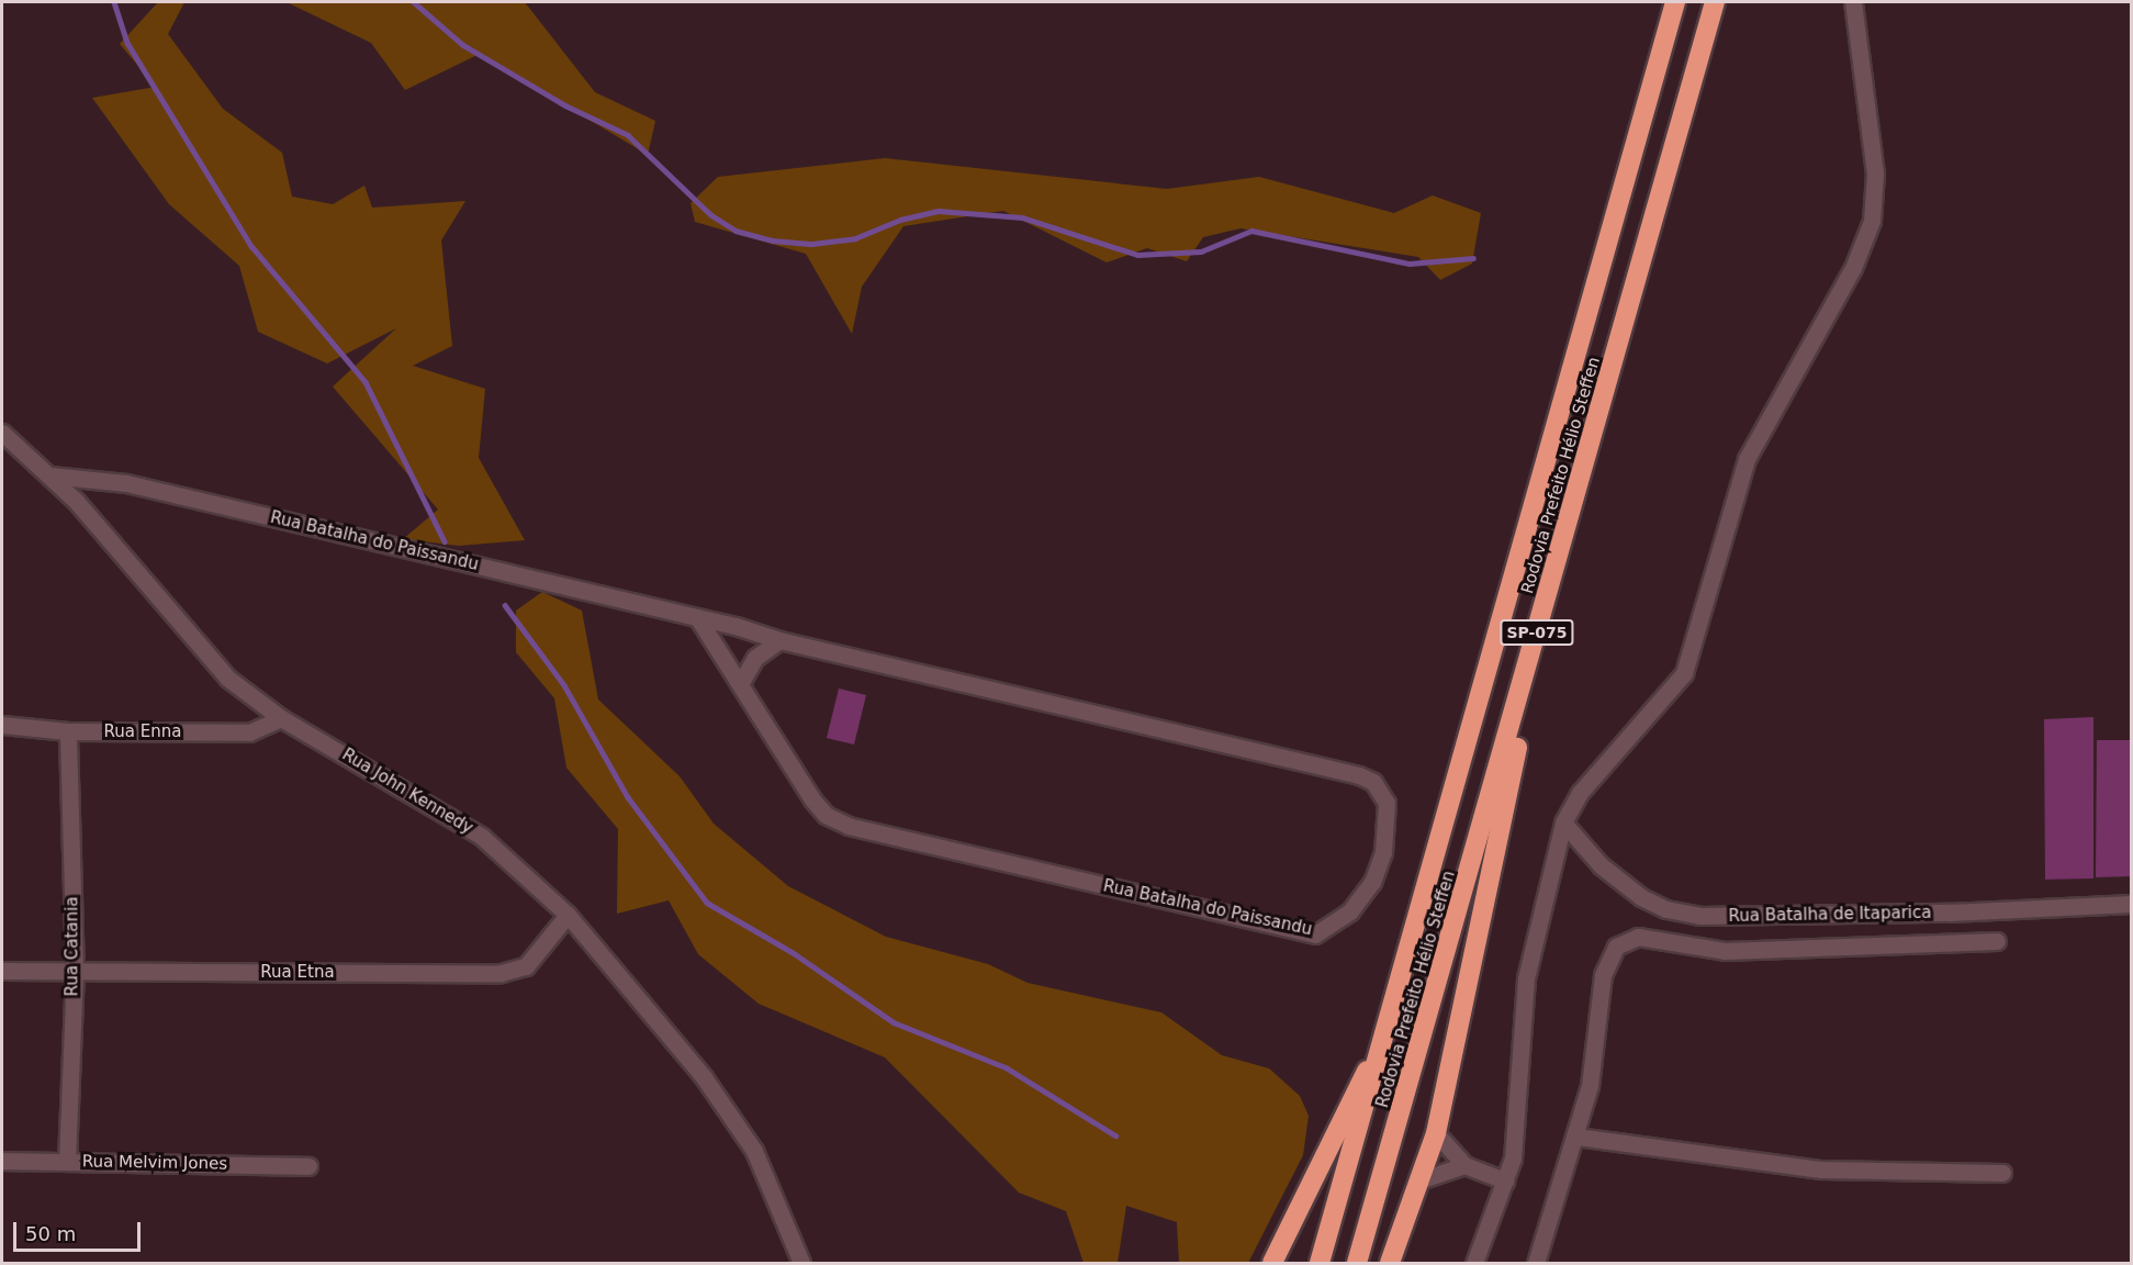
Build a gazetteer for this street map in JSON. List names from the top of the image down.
{
  "streets": {
    "highway": ["Rodovia Prefeito Hélio Steffen", "SP-075"],
    "street": [
      "Rua Batalha do Paissandu",
      "Rua Enna",
      "Rua John Kennedy",
      "Rua Batalha de Itaparica",
      "Rua Catania",
      "Rua Etna",
      "Rua Melvim Jones"
    ]
  },
  "crossings": [
    ["Rua Batalha do Paissandu", "Rua John Kennedy"],
    ["Rua Enna", "Rua John Kennedy"],
    ["Rua Enna", "Rua Catania"],
    ["Rua John Kennedy", "Rua Etna"],
    ["Rua Catania", "Rua Etna"],
    ["Rua Catania", "Rua Melvim Jones"]
  ],
  "scale_bar": "50 m"
}
